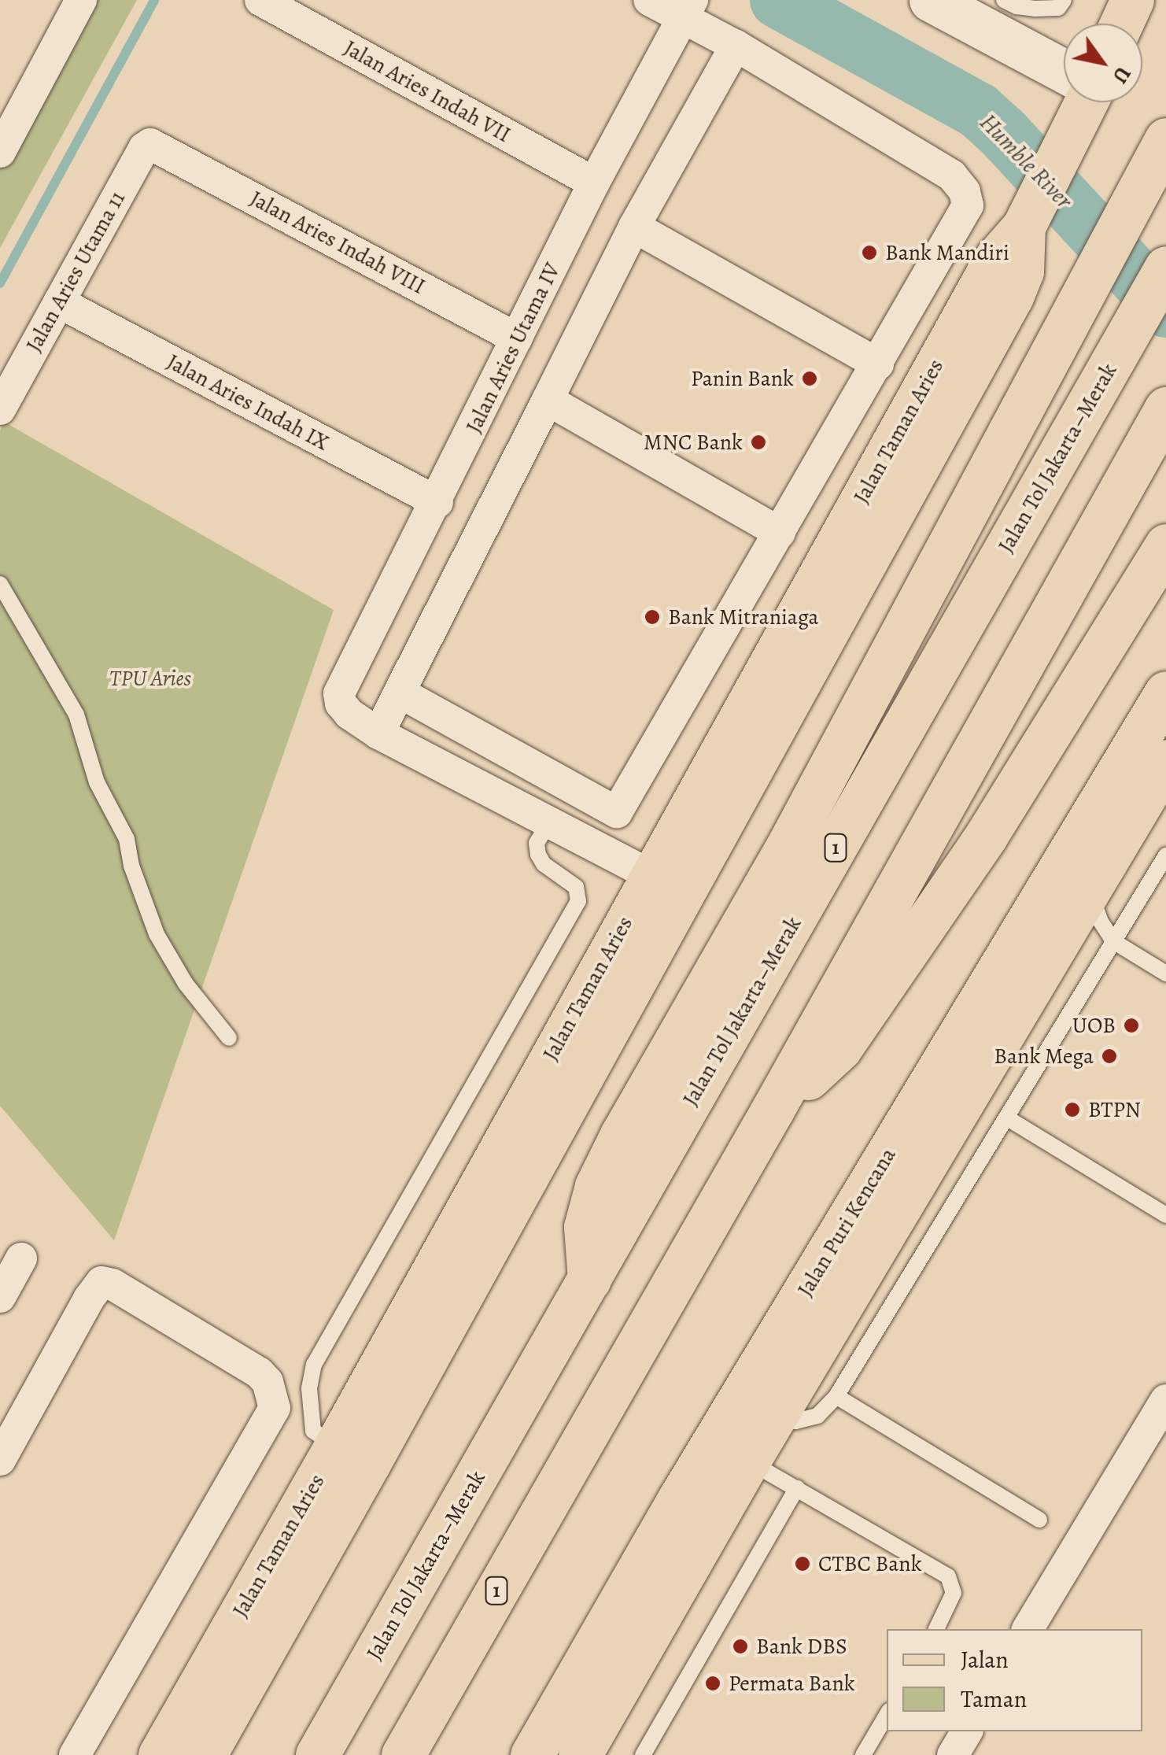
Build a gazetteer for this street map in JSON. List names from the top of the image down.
{
  "streets": {
    "main road": [
      "Jalan Taman Aries",
      "Jalan Tol Jakarta–Merak",
      "1",
      "Jalan Puri Kencana"
    ],
    "street": [
      "Jalan Aries Indah VII",
      "Jalan Aries Indah VIII",
      "Jalan Aries Utama 11",
      "Jalan Aries Utama IV",
      "Jalan Aries Indah IX"
    ]
  },
  "crossings": [
    ["Jalan Aries Indah VII", "Jalan Aries Utama IV"],
    ["Jalan Aries Indah VIII", "Jalan Aries Utama 11"],
    ["Jalan Aries Indah VIII", "Jalan Aries Utama IV"],
    ["Jalan Aries Utama 11", "Jalan Aries Indah IX"],
    ["Jalan Aries Utama IV", "Jalan Aries Indah IX"]
  ],
  "water": ["Humble River"],
  "parks": ["TPU Aries"],
  "places": [
    "Bank Mandiri",
    "Panin Bank",
    "MNC Bank",
    "Bank Mitraniaga",
    "UOB",
    "Bank Mega",
    "BTPN",
    "CTBC Bank",
    "Bank DBS",
    "Permata Bank"
  ],
  "legend": ["Jalan", "Taman"],
  "north": "bottom right"
}
